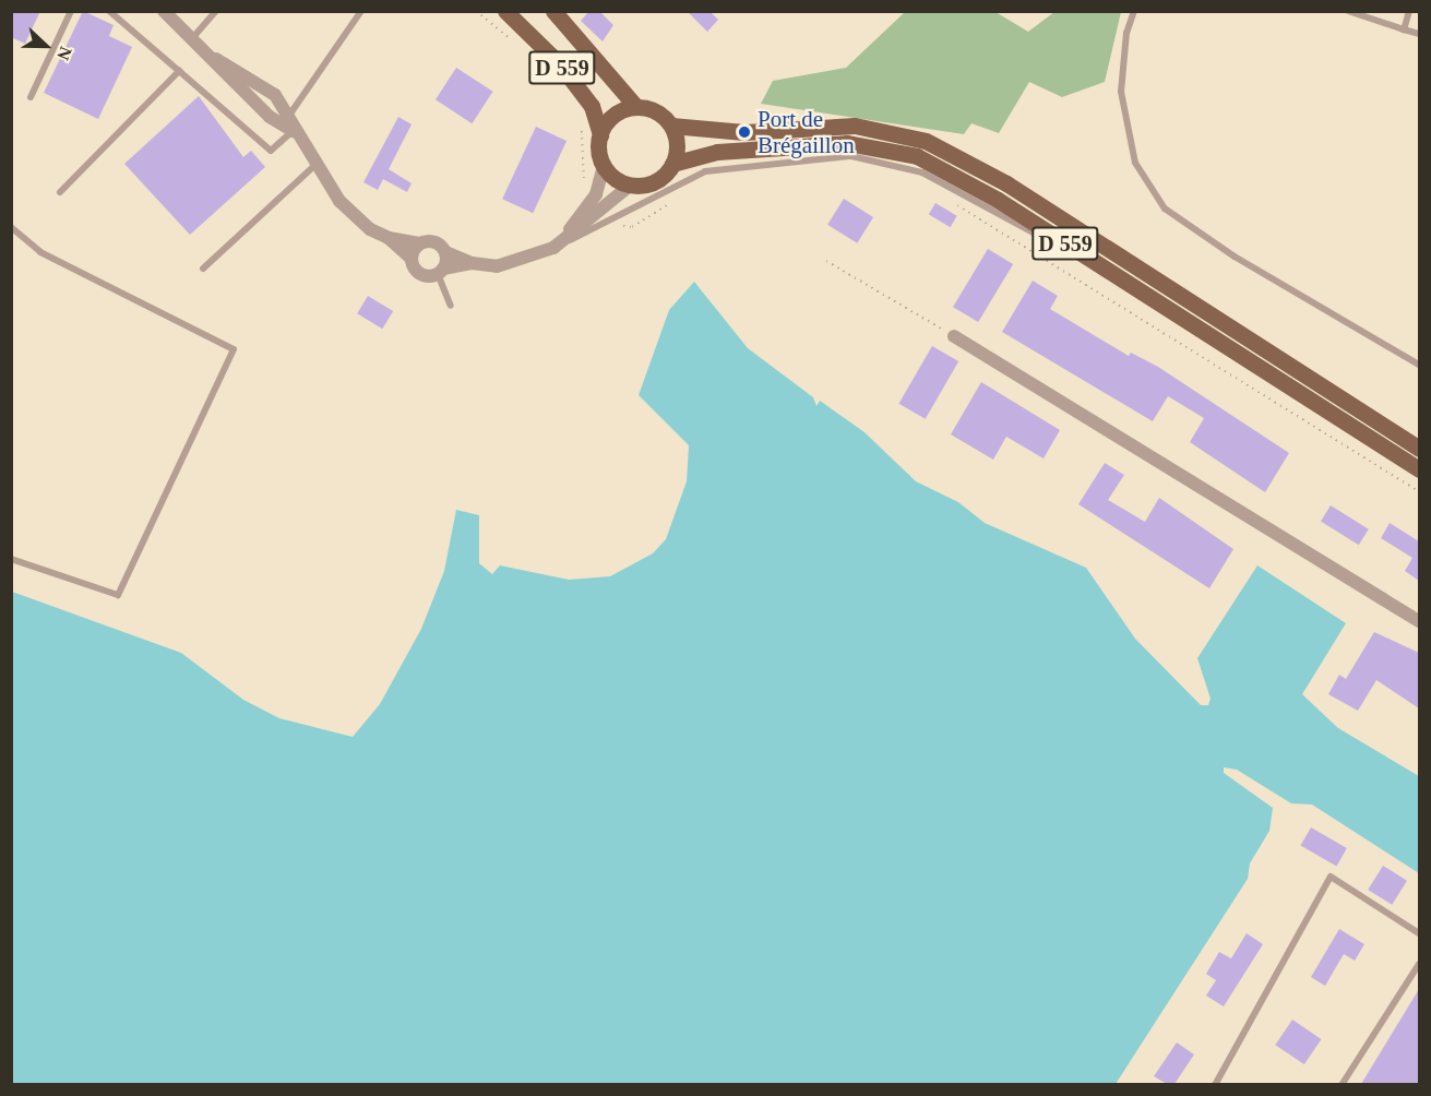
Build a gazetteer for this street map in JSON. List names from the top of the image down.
{
  "streets": {
    "main road": ["D 559"]
  },
  "places": ["Port de Brégaillon"],
  "north": "right"
}
